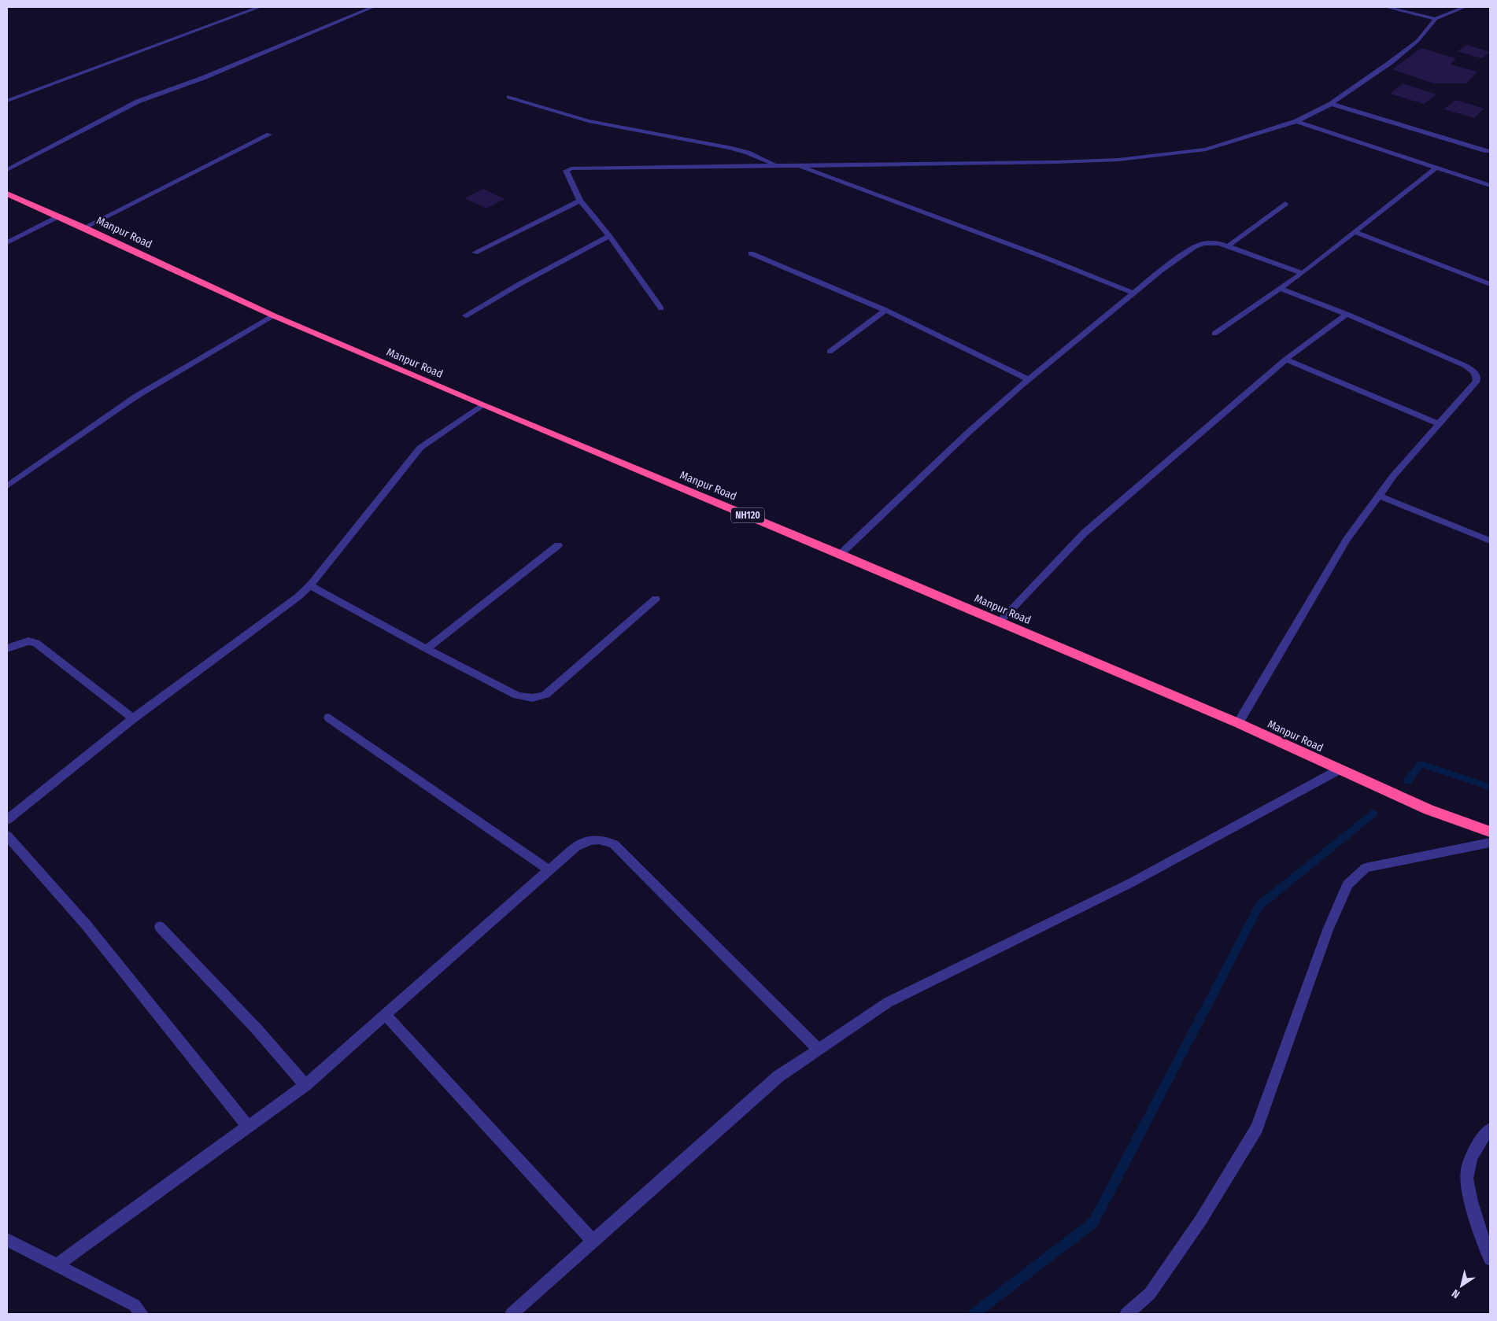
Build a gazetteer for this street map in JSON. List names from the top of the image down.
{
  "streets": {
    "highway": ["Manpur Road", "NH120"]
  },
  "north": "bottom left"
}
